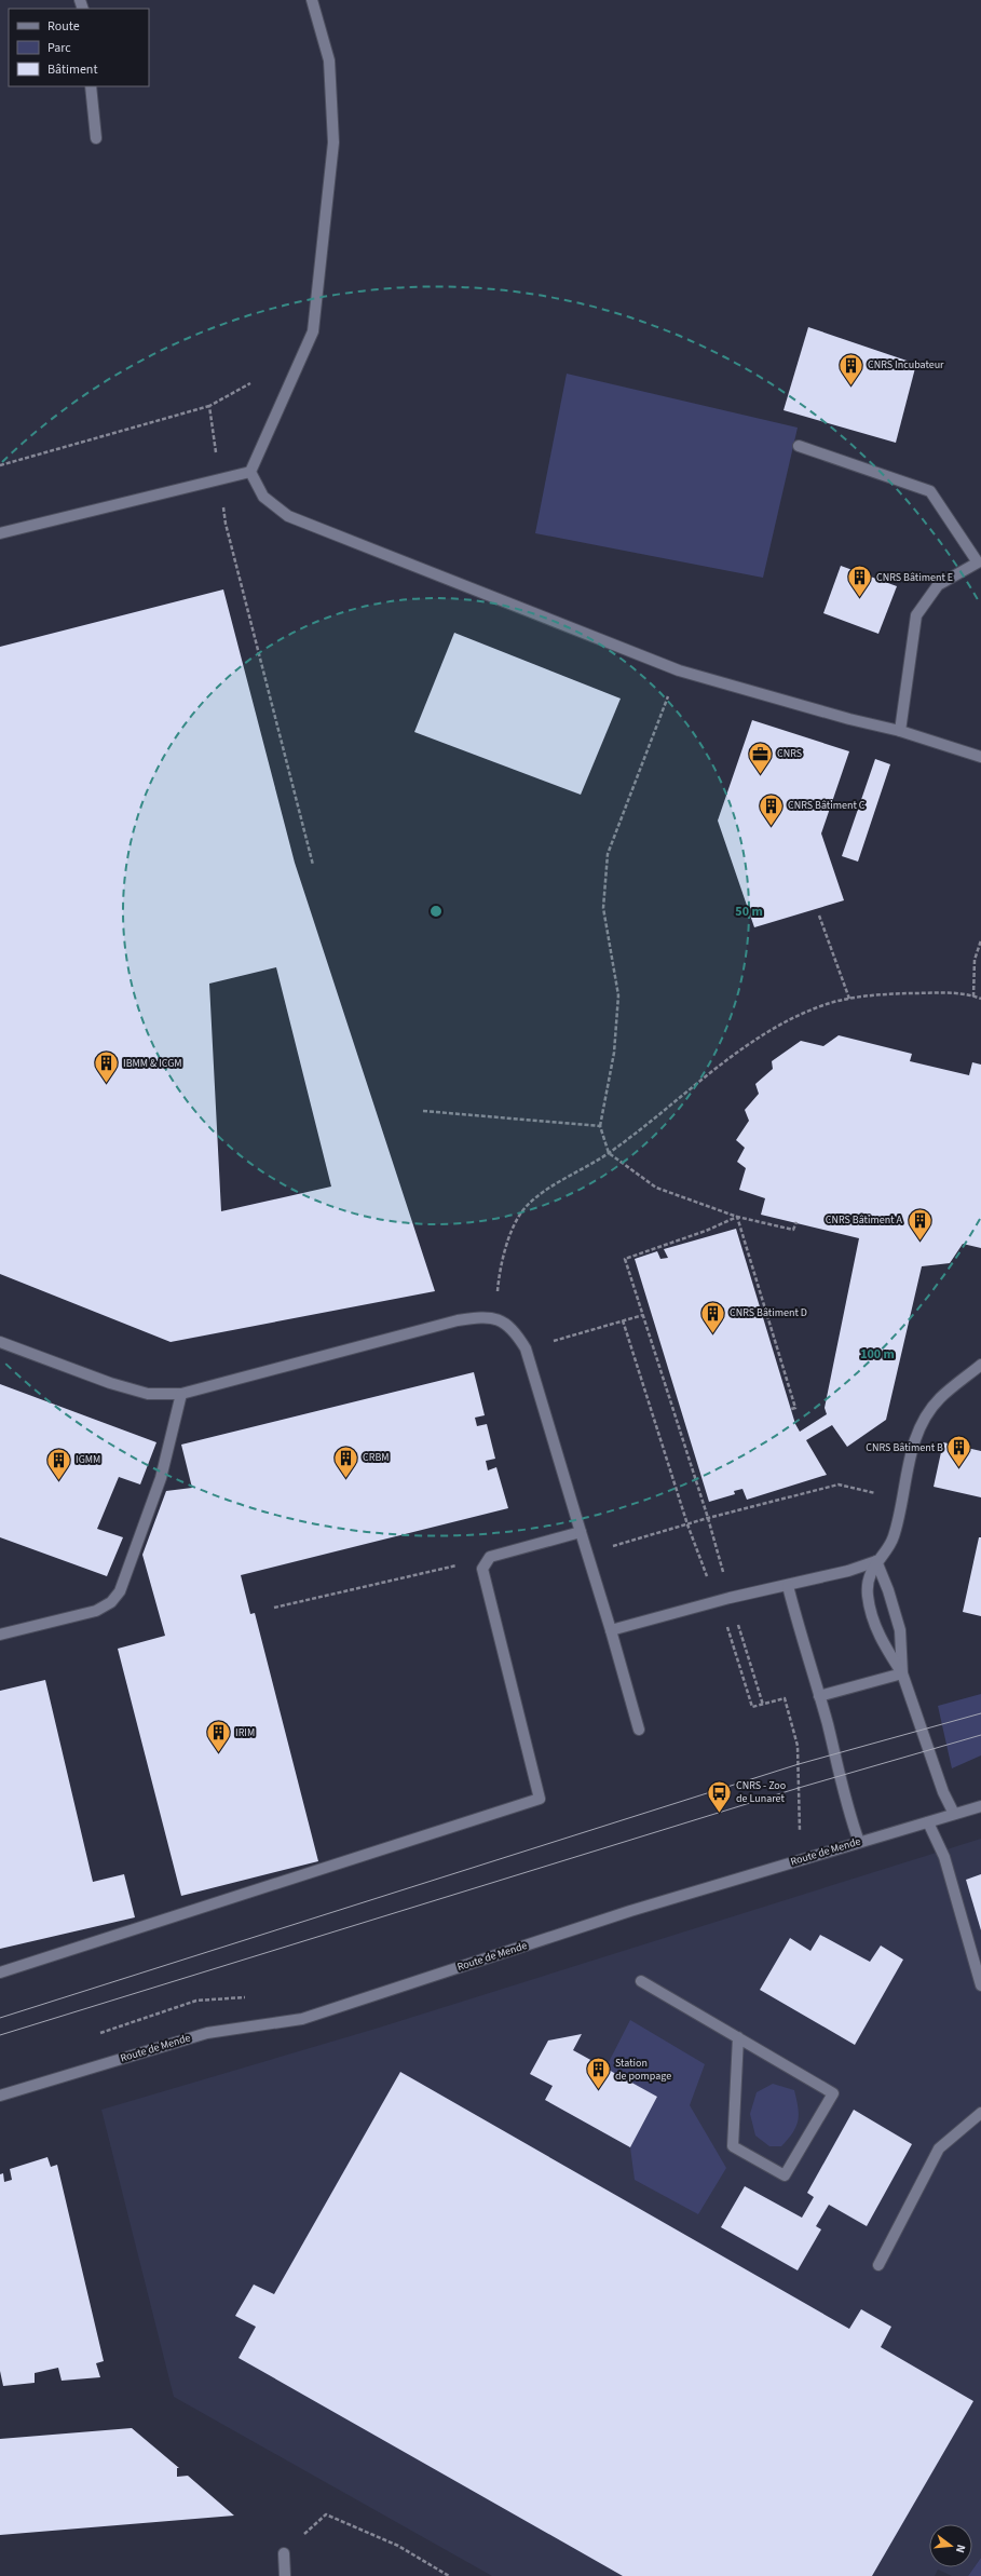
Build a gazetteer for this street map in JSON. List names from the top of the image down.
{
  "streets": {
    "main road": ["Route de Mende"]
  },
  "places": {
    "building": [
      "CNRS Incubateur",
      "CNRS Bâtiment E",
      "CNRS Bâtiment C",
      "IBMM & ICGM",
      "CNRS Bâtiment A",
      "CNRS Bâtiment D",
      "CNRS Bâtiment B",
      "CRBM",
      "IGMM",
      "IRIM",
      "Station de pompage"
    ],
    "office": ["CNRS"],
    "bus stop": ["CNRS - Zoo de Lunaret"]
  },
  "legend": ["Route", "Parc", "Bâtiment"],
  "north": "right",
  "rings": ["50 m", "100 m"]
}
